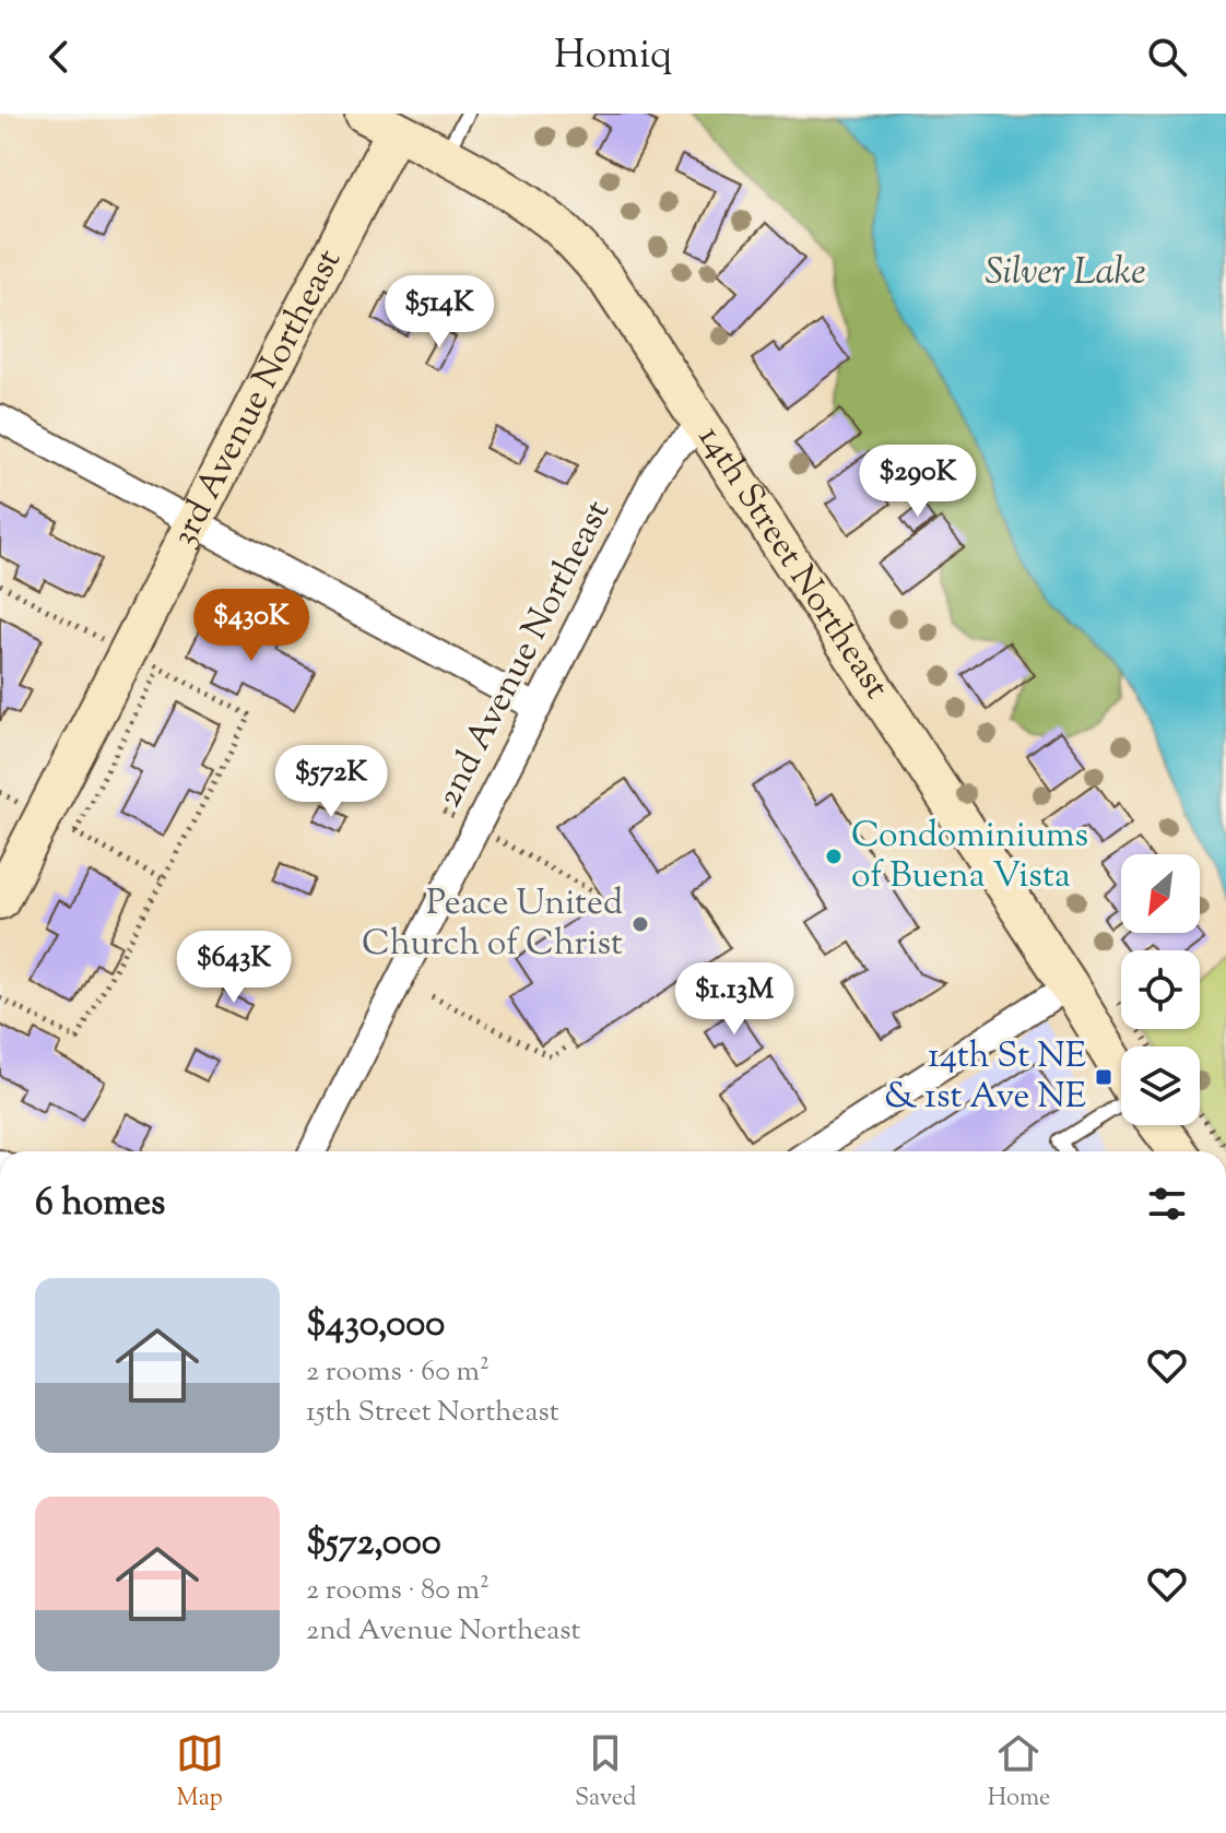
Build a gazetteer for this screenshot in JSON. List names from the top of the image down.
{
  "streets": {
    "main road": ["3rd Avenue Northeast", "14th Street Northeast"],
    "street": ["2nd Avenue Northeast"]
  },
  "crossings": [
    ["3rd Avenue Northeast", "14th Street Northeast"],
    ["14th Street Northeast", "2nd Avenue Northeast"]
  ],
  "water": ["Silver Lake"],
  "places": {
    "other": ["Condominiums of Buena Vista", "Peace United Church of Christ"],
    "transit": ["14th St NE & 1st Ave NE"]
  },
  "north": "bottom left",
  "page": {
    "header": "Homiq",
    "price": [
      "$514K",
      "$290K",
      "$430K",
      "$572K",
      "$643K",
      "$1.13M"
    ],
    "heading": "6 homes",
    "list": [
      {
        "name": "$430,000",
        "note": "2 rooms · 60 m² · 15th Street Northeast"
      },
      {
        "name": "$572,000",
        "note": "2 rooms · 80 m² · 2nd Avenue Northeast"
      }
    ],
    "tabs": ["Map", "Saved", "Home"]
  }
}
